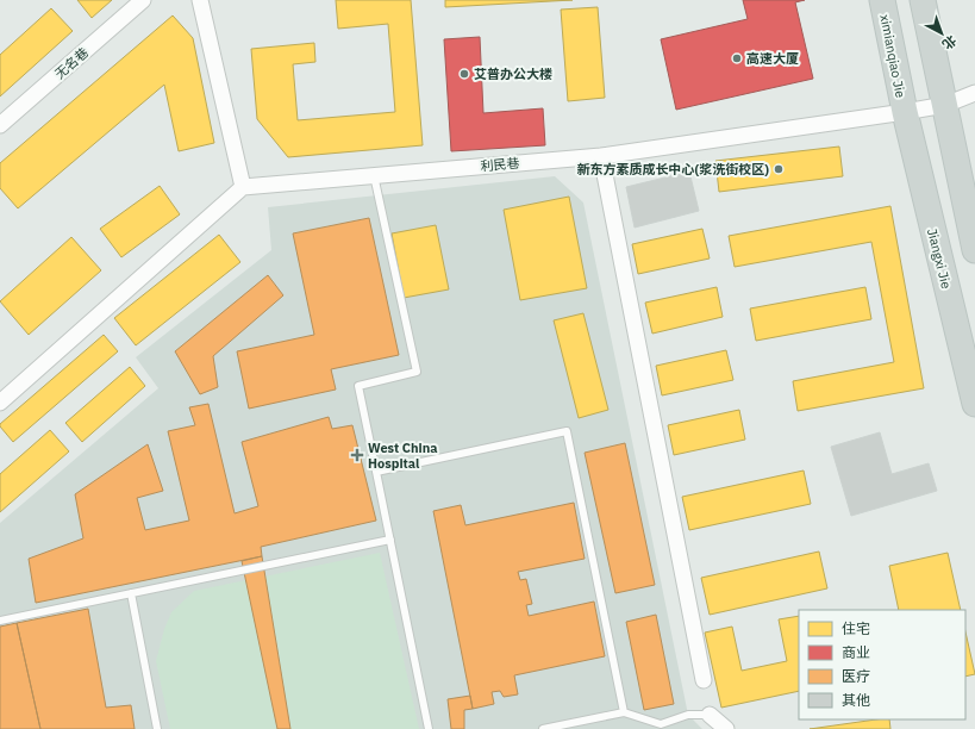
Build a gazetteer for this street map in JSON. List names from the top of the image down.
{
  "streets": {
    "main road": ["ximianqiao Jie", "Jiangxi Jie"],
    "street": ["无名巷", "利民巷"]
  },
  "crossings": [
    ["ximianqiao Jie", "利民巷"],
    ["ximianqiao Jie", "Jiangxi Jie"],
    ["利民巷", "Jiangxi Jie"]
  ],
  "places": {
    "other": ["高速大厦", "艾普办公大楼", "新东方素质成长中心(浆洗街校区)"],
    "health": ["West China Hospital"]
  },
  "legend": [
    "住宅",
    "商业",
    "医疗",
    "其他"
  ],
  "north": "bottom right"
}
